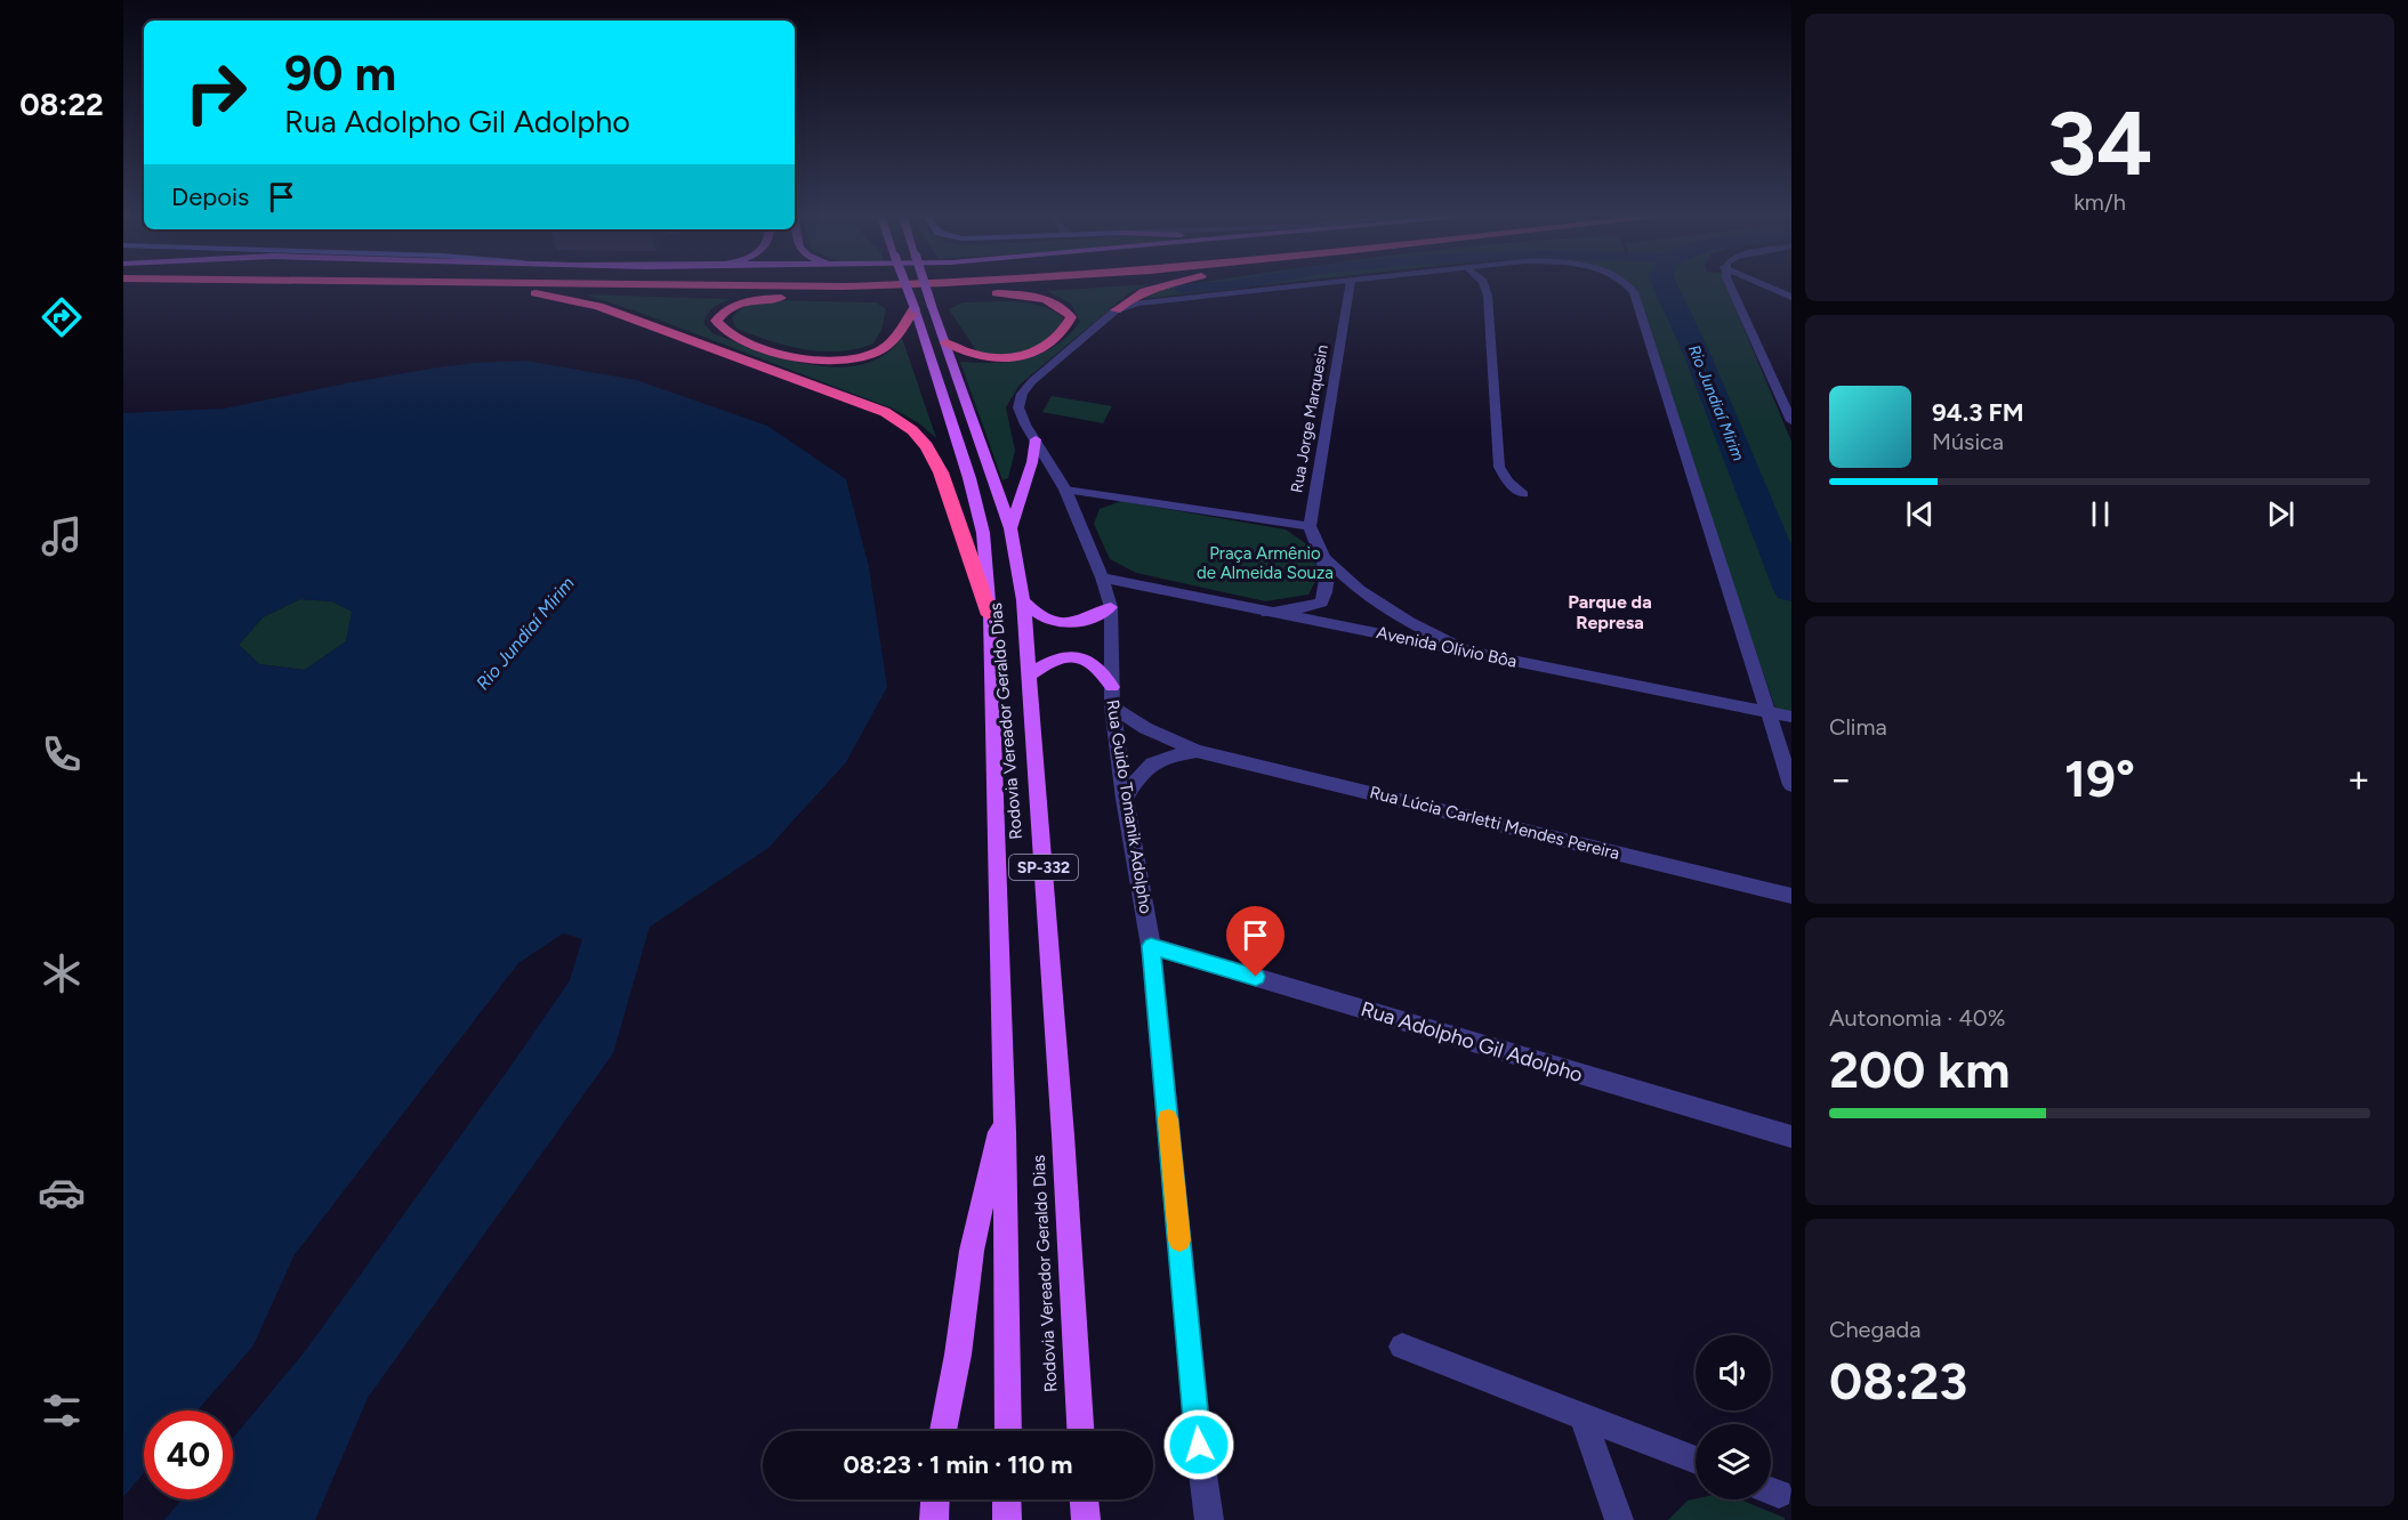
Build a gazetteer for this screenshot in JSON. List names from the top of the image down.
{
  "streets": {
    "main road": ["Rodovia Vereador Geraldo Dias", "SP-332"],
    "street": [
      "Rua Jorge Marquesin",
      "Avenida Olívio Bôa",
      "Rua Guido Tomanik Adolpho",
      "Rua Lúcia Carletti Mendes Pereira",
      "Rua Adolpho Gil Adolpho"
    ]
  },
  "crossings": [
    ["Avenida Olívio Bôa", "Rua Guido Tomanik Adolpho"],
    ["Rua Guido Tomanik Adolpho", "Rua Lúcia Carletti Mendes Pereira"],
    ["Rua Guido Tomanik Adolpho", "Rua Adolpho Gil Adolpho"]
  ],
  "districts": ["Parque da Represa"],
  "water": ["Rio Jundiaí Mirim"],
  "parks": ["Praça Armênio de Almeida Souza"],
  "page": {
    "tabs": "08:22",
    "tile": [
      ["34", "km/h"],
      "Clima",
      ["Autonomia · 40%", "200 km"],
      ["Chegada", "08:23"]
    ],
    "turn": ["90 m", "Rua Adolpho Gil Adolpho"],
    "then": "Depois",
    "song": ["94.3 FM", "Música"],
    "heat": ["−", "19°", "+"],
    "limit": "40",
    "trip": "08:23 · 1 min · 110 m"
  }
}
